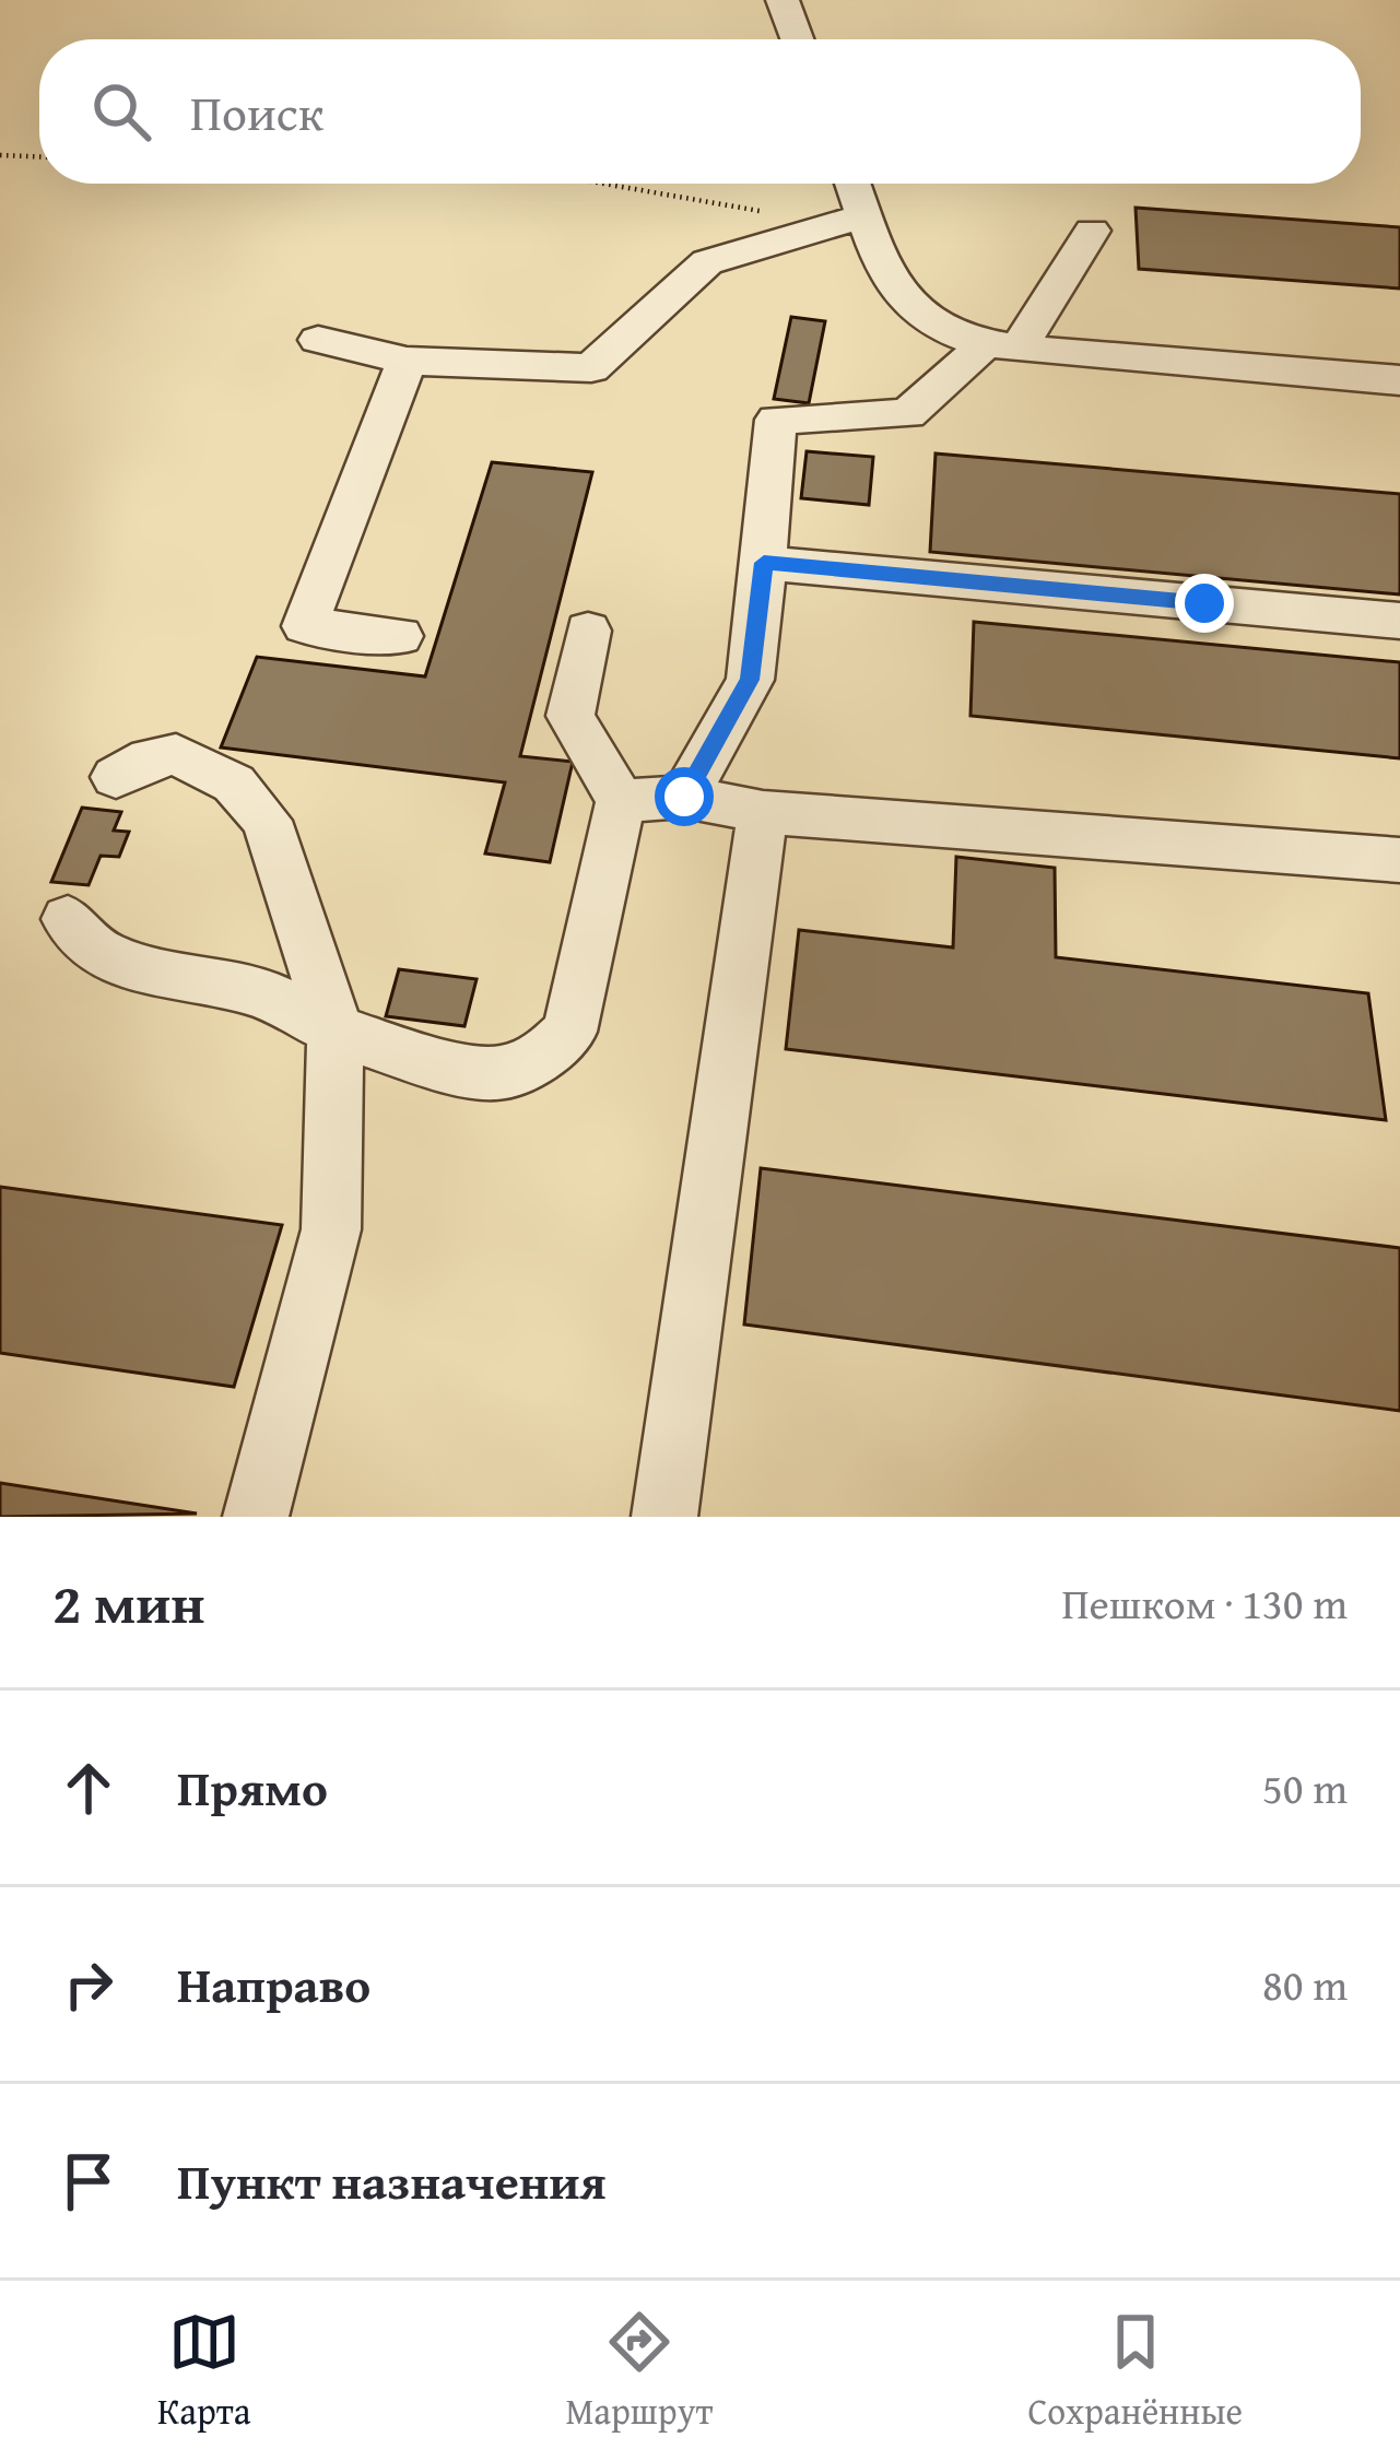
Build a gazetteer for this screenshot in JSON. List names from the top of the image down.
{
  "page": {
    "search": "Поиск",
    "heading": ["2 мин", "Пешком · 130 m"],
    "list": [
      ["Прямо", "50 m"],
      ["Направо", "80 m"],
      "Пункт назначения"
    ],
    "nav": ["Карта", "Маршрут", "Сохранённые"]
  }
}
